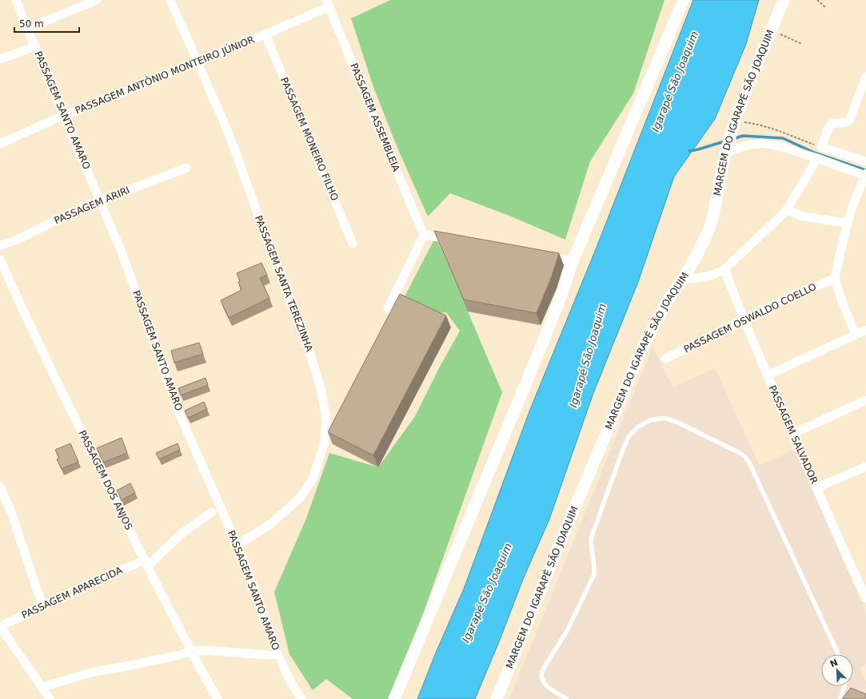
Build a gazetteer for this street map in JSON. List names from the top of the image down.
{
  "streets": {
    "street": [
      "PASSAGEM ANTÔNIO MONTEIRO JÚNIOR",
      "PASSAGEM SANTO AMARO",
      "MARGEM DO IGARAPÉ SÃO JOAQUIM",
      "PASSAGEM ASSEMBLEIA",
      "PASSAGEM MONEIRO FILHO",
      "PASSAGEM ARIRI",
      "PASSAGEM SANTA TEREZINHA",
      "PASSAGEM OSWALDO COELLO",
      "PASSAGEM SALVADOR",
      "PASSAGEM DOS ANJOS",
      "PASSAGEM APARECIDA"
    ]
  },
  "crossings": [
    ["PASSAGEM ANTÔNIO MONTEIRO JÚNIOR", "PASSAGEM SANTO AMARO"],
    ["PASSAGEM ANTÔNIO MONTEIRO JÚNIOR", "PASSAGEM ASSEMBLEIA"],
    ["PASSAGEM ANTÔNIO MONTEIRO JÚNIOR", "PASSAGEM MONEIRO FILHO"],
    ["PASSAGEM ANTÔNIO MONTEIRO JÚNIOR", "PASSAGEM SANTA TEREZINHA"],
    ["PASSAGEM SANTO AMARO", "PASSAGEM ARIRI"],
    ["PASSAGEM SANTO AMARO", "PASSAGEM SANTA TEREZINHA"],
    ["PASSAGEM OSWALDO COELLO", "PASSAGEM SALVADOR"],
    ["PASSAGEM DOS ANJOS", "PASSAGEM APARECIDA"]
  ],
  "water": ["Igarapé São Joaquim"],
  "scale_bar": "50 m",
  "north": "top left"
}
